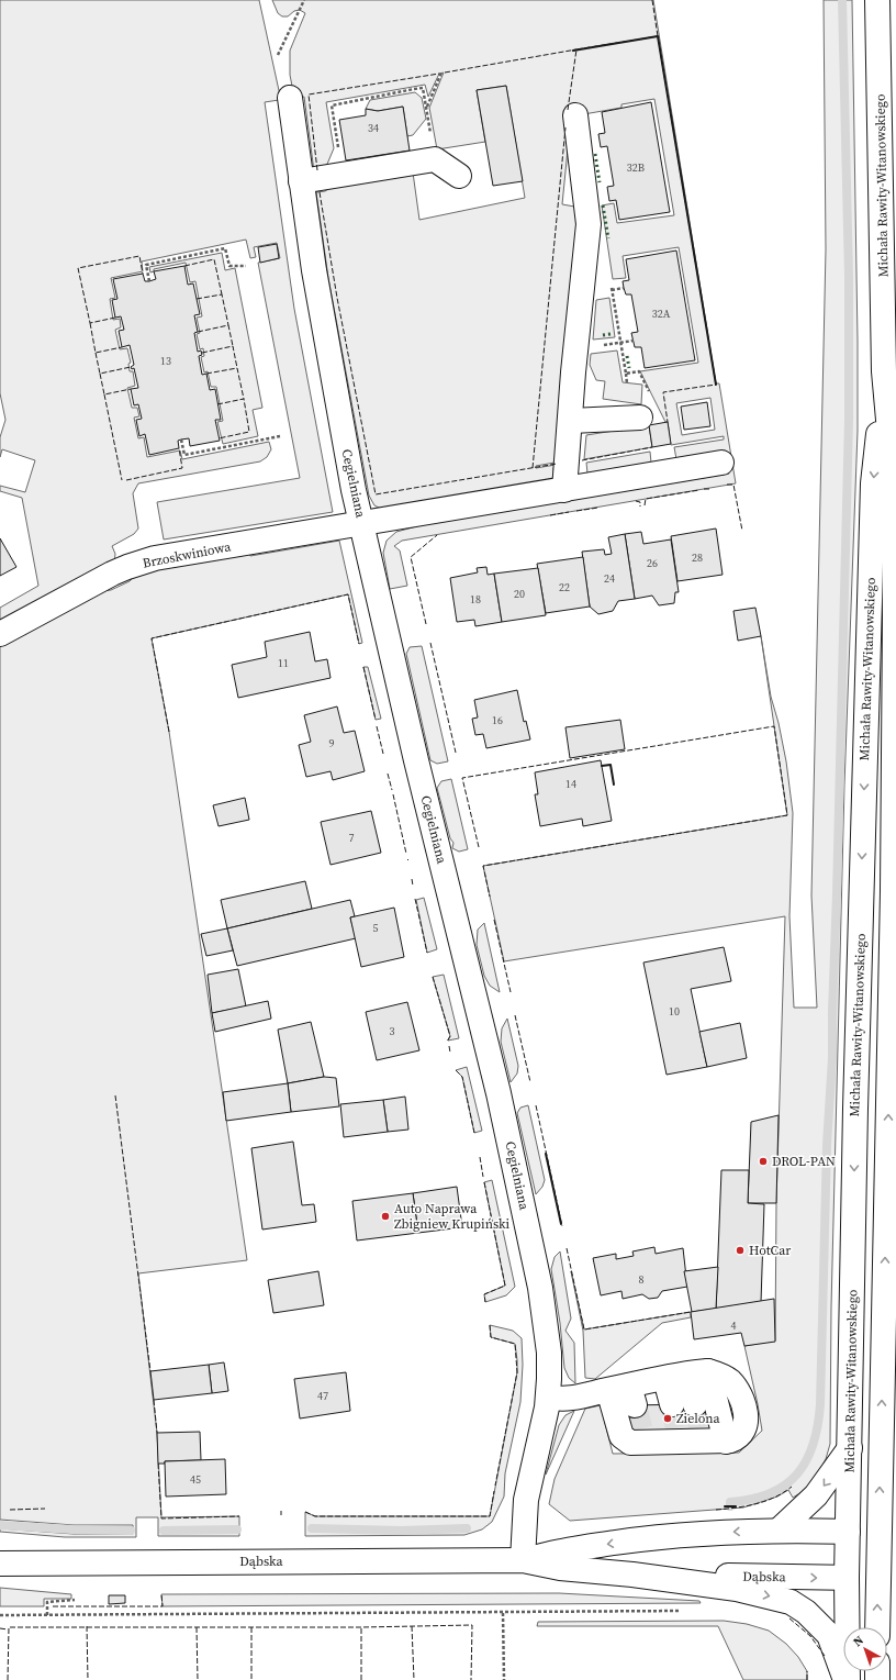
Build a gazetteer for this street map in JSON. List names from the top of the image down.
{
  "streets": {
    "street": [
      "Michała Rawity-Witanowskiego",
      "Cegielniana",
      "Brzoskwiniowa",
      "Dąbska"
    ]
  },
  "crossings": [
    ["Michała Rawity-Witanowskiego", "Dąbska"],
    ["Cegielniana", "Brzoskwiniowa"],
    ["Cegielniana", "Dąbska"]
  ],
  "places": [
    "DROL-PAN",
    "Auto Naprawa Zbigniew Krupiński",
    "HotCar",
    "Zielona"
  ],
  "house_numbers": [
    "34",
    "32B",
    "32A",
    "13",
    "28",
    "26",
    "24",
    "22",
    "20",
    "18",
    "11",
    "16",
    "9",
    "14",
    "7",
    "5",
    "10",
    "3",
    "8",
    "4",
    "47",
    "45"
  ],
  "north": "top left"
}
